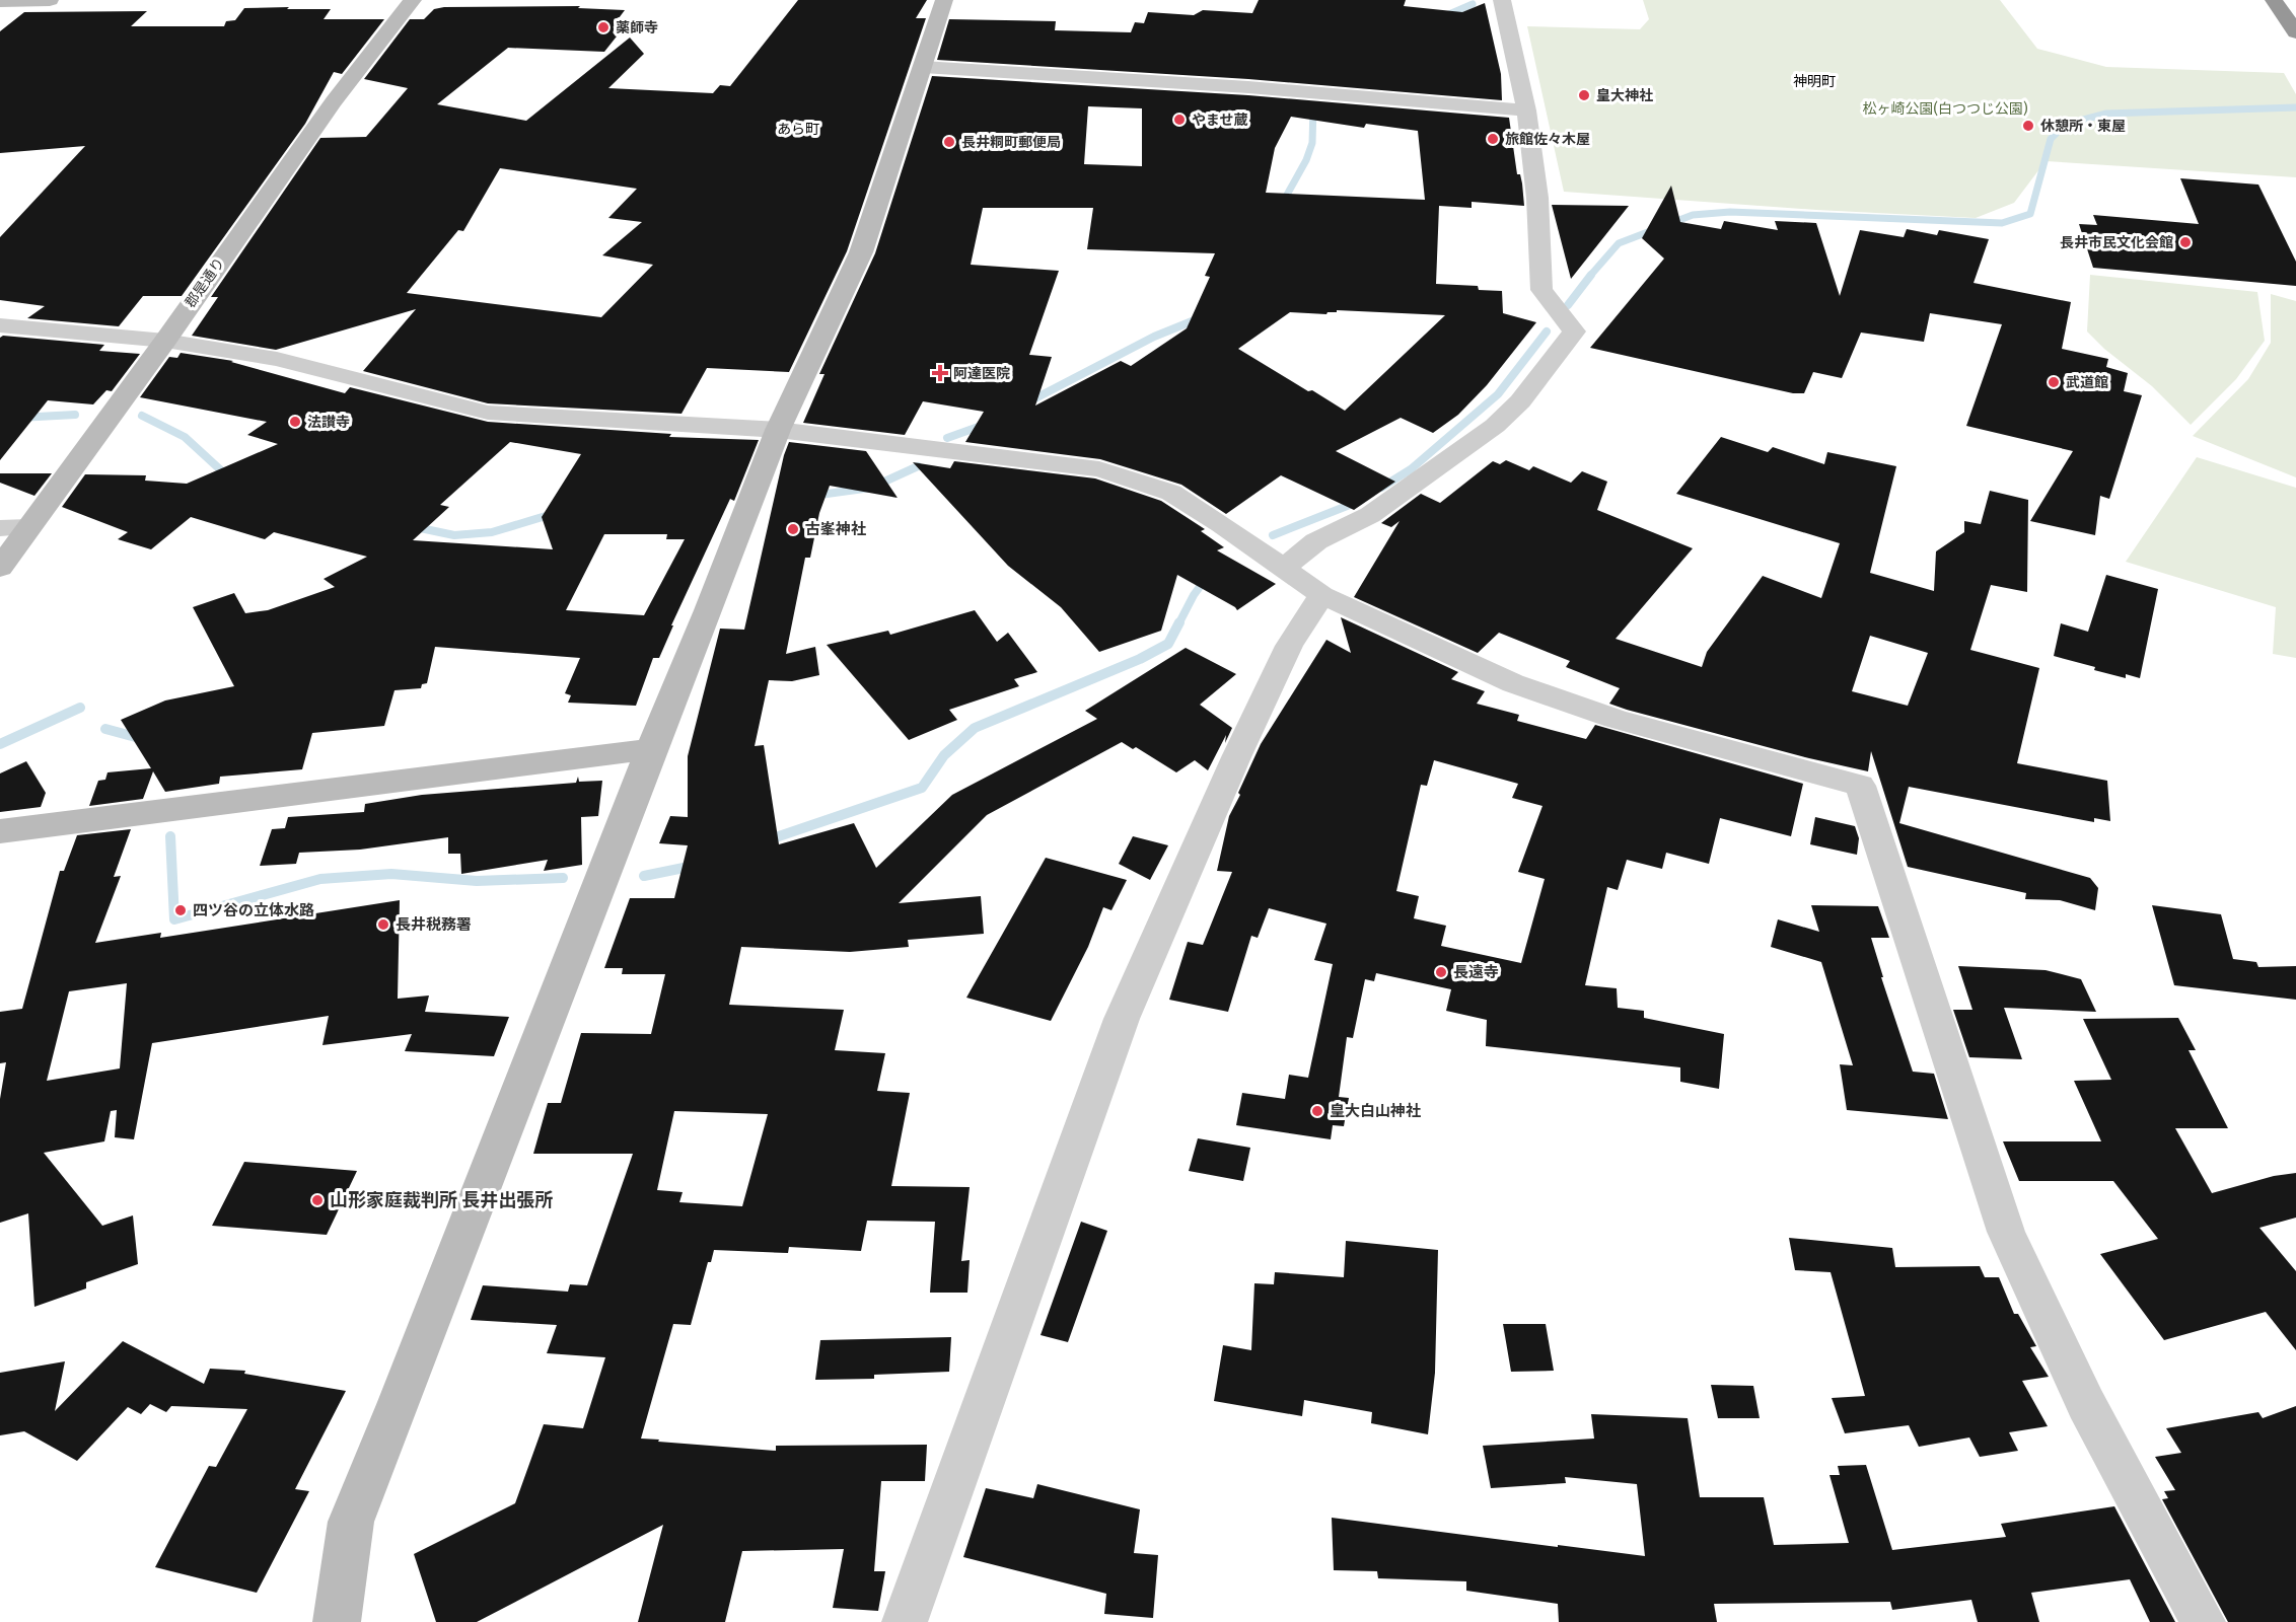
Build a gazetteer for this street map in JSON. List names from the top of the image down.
{
  "streets": {
    "street": ["郡是通り"]
  },
  "districts": ["神明町", "あら町"],
  "parks": ["松ヶ崎公園(白つつじ公園)"],
  "places": {
    "other": [
      "薬師寺",
      "皇大神社",
      "やませ蔵",
      "休憩所・東屋",
      "旅館佐々木屋",
      "長井粡町郵便局",
      "長井市民文化会館",
      "武道館",
      "法讃寺",
      "古峯神社",
      "四ツ谷の立体水路",
      "長井税務署",
      "長遠寺",
      "皇大白山神社",
      "山形家庭裁判所 長井出張所"
    ],
    "health": ["阿達医院"]
  }
}
